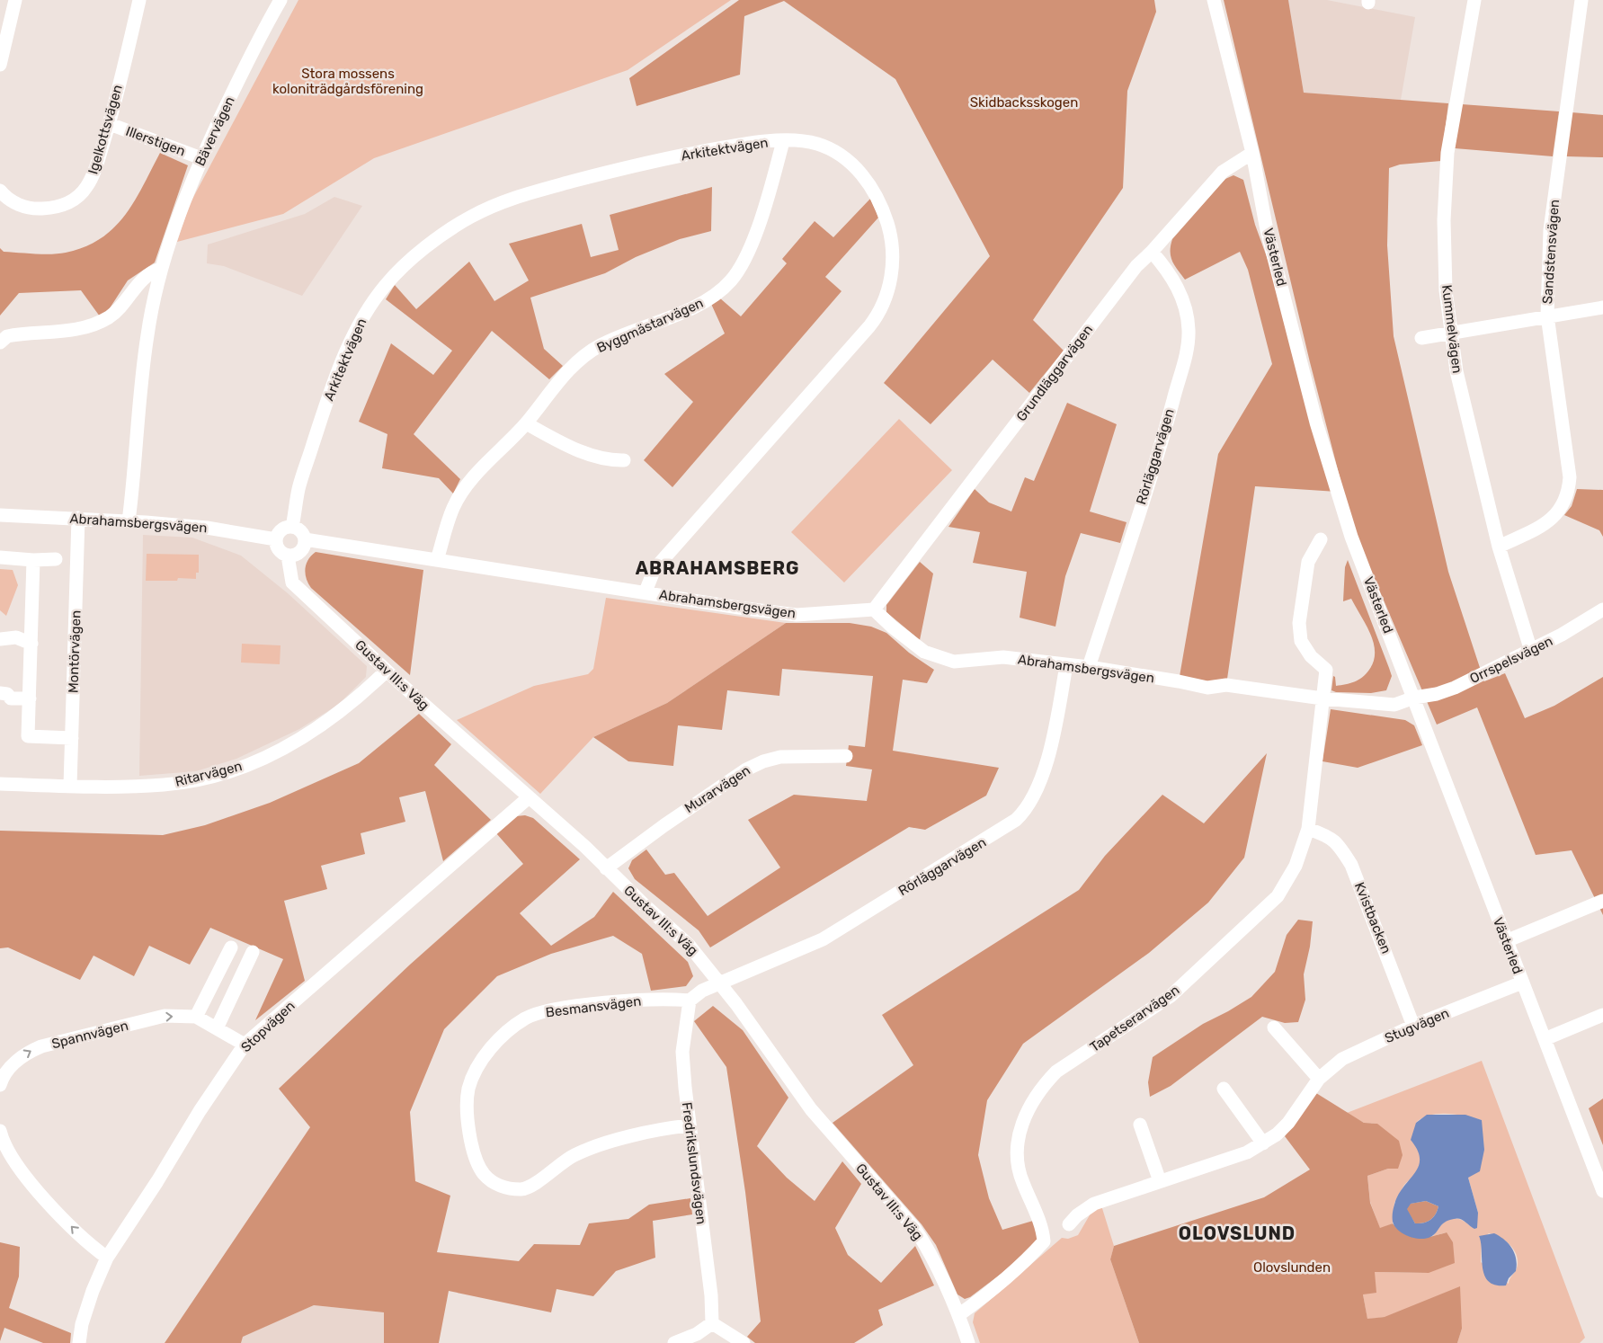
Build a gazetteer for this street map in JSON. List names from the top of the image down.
{
  "streets": {
    "street": [
      "Igelkottsvägen",
      "Bävervägen",
      "Illerstigen",
      "Arkitektvägen",
      "Sandstensvägen",
      "Västerled",
      "Byggmästarvägen",
      "Kummelvägen",
      "Grundläggarvägen",
      "Rörläggarvägen",
      "Abrahamsbergsvägen",
      "Montörvägen",
      "Orrspelsvägen",
      "Gustav III:s Väg",
      "Ritarvägen",
      "Murarvägen",
      "Kvistbacken",
      "Besmansvägen",
      "Tapetserarvägen",
      "Stugvägen",
      "Stopvägen",
      "Spannvägen",
      "Fredrikslundsvägen"
    ]
  },
  "crossings": [
    ["Igelkottsvägen", "Illerstigen"],
    ["Bävervägen", "Illerstigen"],
    ["Bävervägen", "Abrahamsbergsvägen"],
    ["Arkitektvägen", "Byggmästarvägen"],
    ["Arkitektvägen", "Abrahamsbergsvägen"],
    ["Arkitektvägen", "Gustav III:s Väg"],
    ["Sandstensvägen", "Kummelvägen"],
    ["Västerled", "Grundläggarvägen"],
    ["Västerled", "Abrahamsbergsvägen"],
    ["Västerled", "Orrspelsvägen"],
    ["Västerled", "Stugvägen"],
    ["Byggmästarvägen", "Abrahamsbergsvägen"],
    ["Kummelvägen", "Orrspelsvägen"],
    ["Grundläggarvägen", "Rörläggarvägen"],
    ["Grundläggarvägen", "Abrahamsbergsvägen"],
    ["Rörläggarvägen", "Abrahamsbergsvägen"],
    ["Rörläggarvägen", "Gustav III:s Väg"],
    ["Abrahamsbergsvägen", "Montörvägen"],
    ["Abrahamsbergsvägen", "Orrspelsvägen"],
    ["Abrahamsbergsvägen", "Gustav III:s Väg"],
    ["Abrahamsbergsvägen", "Tapetserarvägen"],
    ["Montörvägen", "Ritarvägen"],
    ["Gustav III:s Väg", "Ritarvägen"],
    ["Gustav III:s Väg", "Murarvägen"],
    ["Gustav III:s Väg", "Tapetserarvägen"],
    ["Gustav III:s Väg", "Stopvägen"],
    ["Kvistbacken", "Tapetserarvägen"],
    ["Kvistbacken", "Stugvägen"],
    ["Besmansvägen", "Fredrikslundsvägen"],
    ["Stopvägen", "Spannvägen"]
  ],
  "one_way": ["Spannvägen"],
  "districts": ["ABRAHAMSBERG", "OLOVSLUND"],
  "parks": ["Stora mossens koloniträdgårdsförening", "Skidbacksskogen", "Olovslunden"]
}
